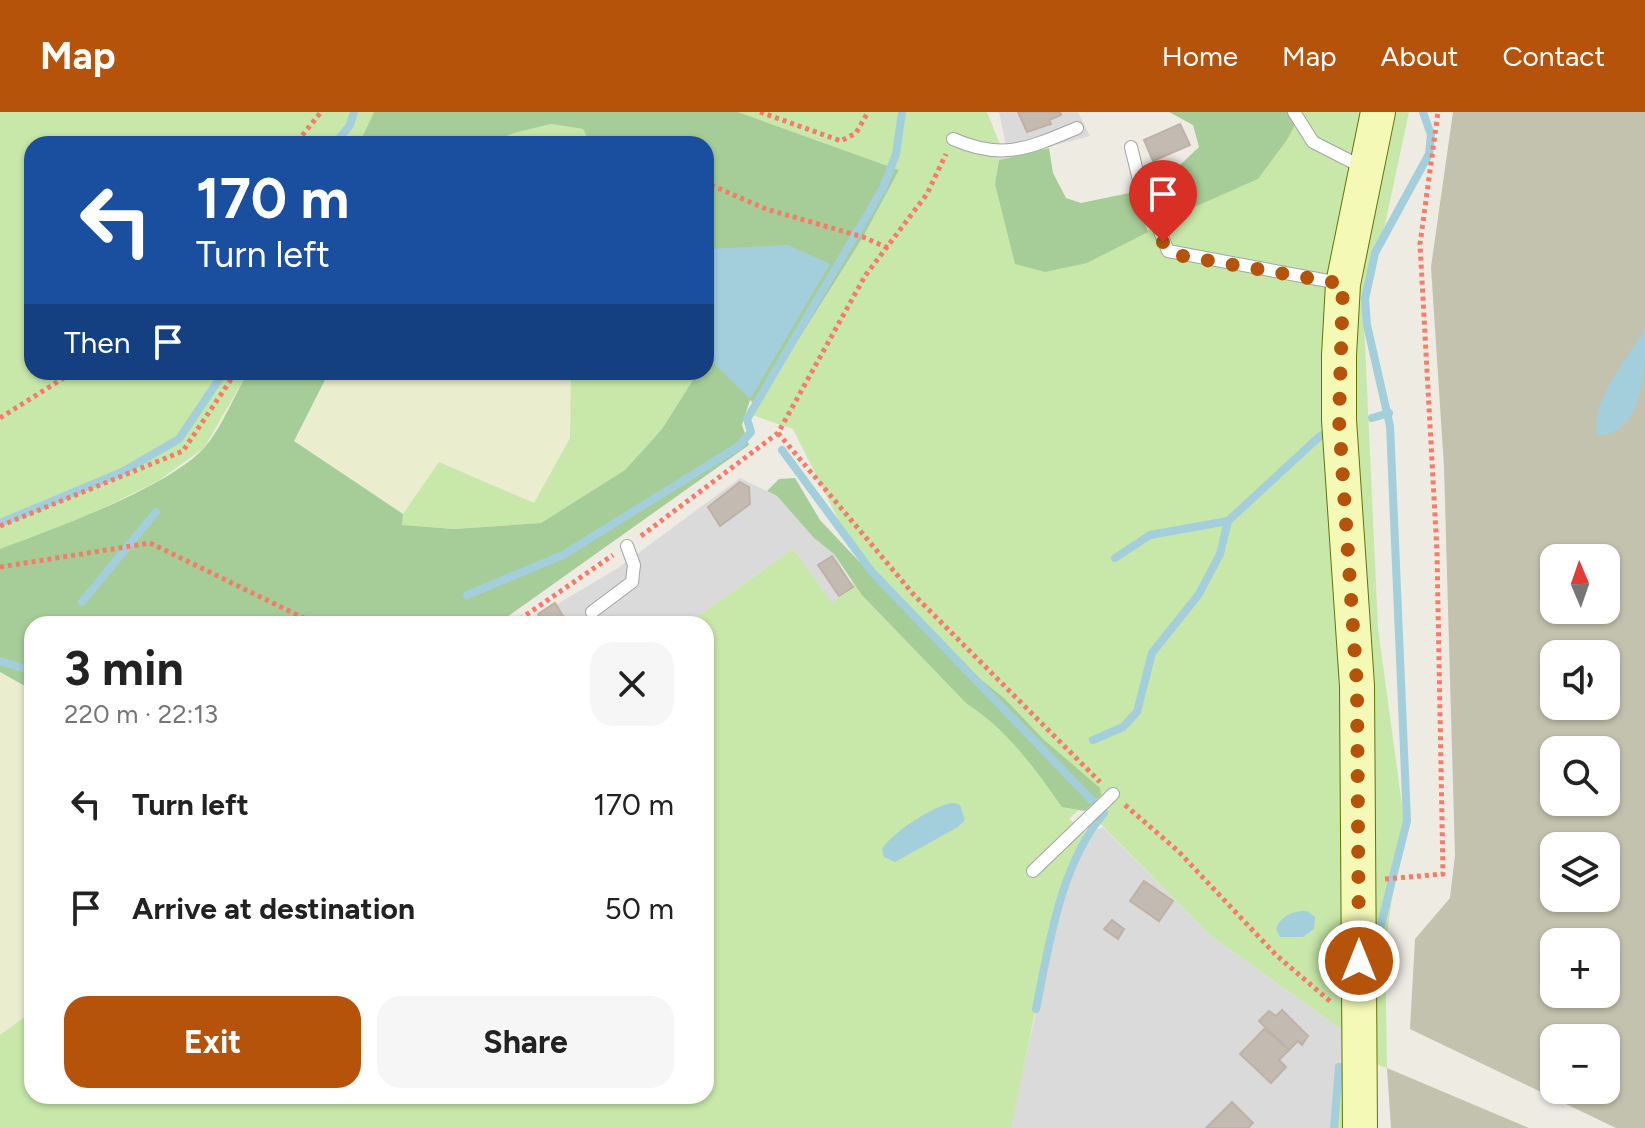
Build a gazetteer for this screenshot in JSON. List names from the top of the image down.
{
  "north": "top",
  "page": {
    "header": "Map",
    "nav": [
      "Home",
      "Map",
      "About",
      "Contact"
    ],
    "turn": ["170 m", "Turn left"],
    "then": "Then",
    "map_buttons": ["+", "−"],
    "heading": ["3 min", "220 m · 22:13"],
    "list": [
      {
        "name": "Turn left",
        "value": "170 m"
      },
      {
        "name": "Arrive at destination",
        "value": "50 m"
      }
    ],
    "buttons": ["Exit", "Share"]
  }
}
